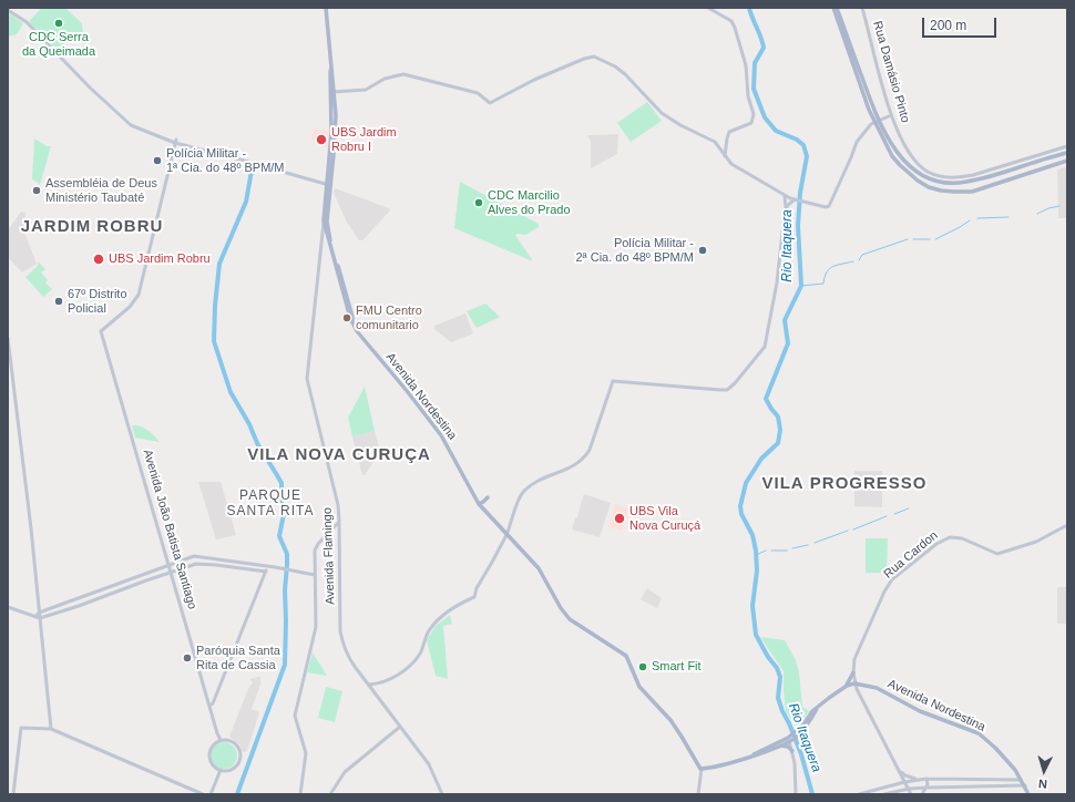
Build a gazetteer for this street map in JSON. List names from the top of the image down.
{
  "streets": {
    "main road": ["Avenida Nordestina"],
    "street": [
      "Rua Damásio Pinto",
      "Avenida João Batista Santiago",
      "Rua Cardon",
      "Avenida Flamingo"
    ]
  },
  "crossings": [
    ["Avenida Nordestina", "Rua Cardon"],
    ["Avenida Nordestina", "Avenida Flamingo"]
  ],
  "districts": [
    "JARDIM ROBRU",
    "VILA NOVA CURUÇA",
    "VILA PROGRESSO",
    "PARQUE SANTA RITA"
  ],
  "water": ["Rio Itaquera"],
  "places": [
    "CDC Serra da Queimada",
    "UBS Jardim Robru I",
    "Polícia Militar - 1ª Cia. do 48º BPM/M",
    "Assembléia de Deus Ministério Taubaté",
    "CDC Marcilio Alves do Prado",
    "Polícia Militar - 2ª Cia. do 48º BPM/M",
    "UBS Jardim Robru",
    "67º Distrito Policial",
    "FMU Centro comunitario",
    "UBS Vila Nova Curuçá",
    "Paróquia Santa Rita de Cassia",
    "Smart Fit"
  ],
  "scale_bar": "200 m",
  "north": "bottom"
}
